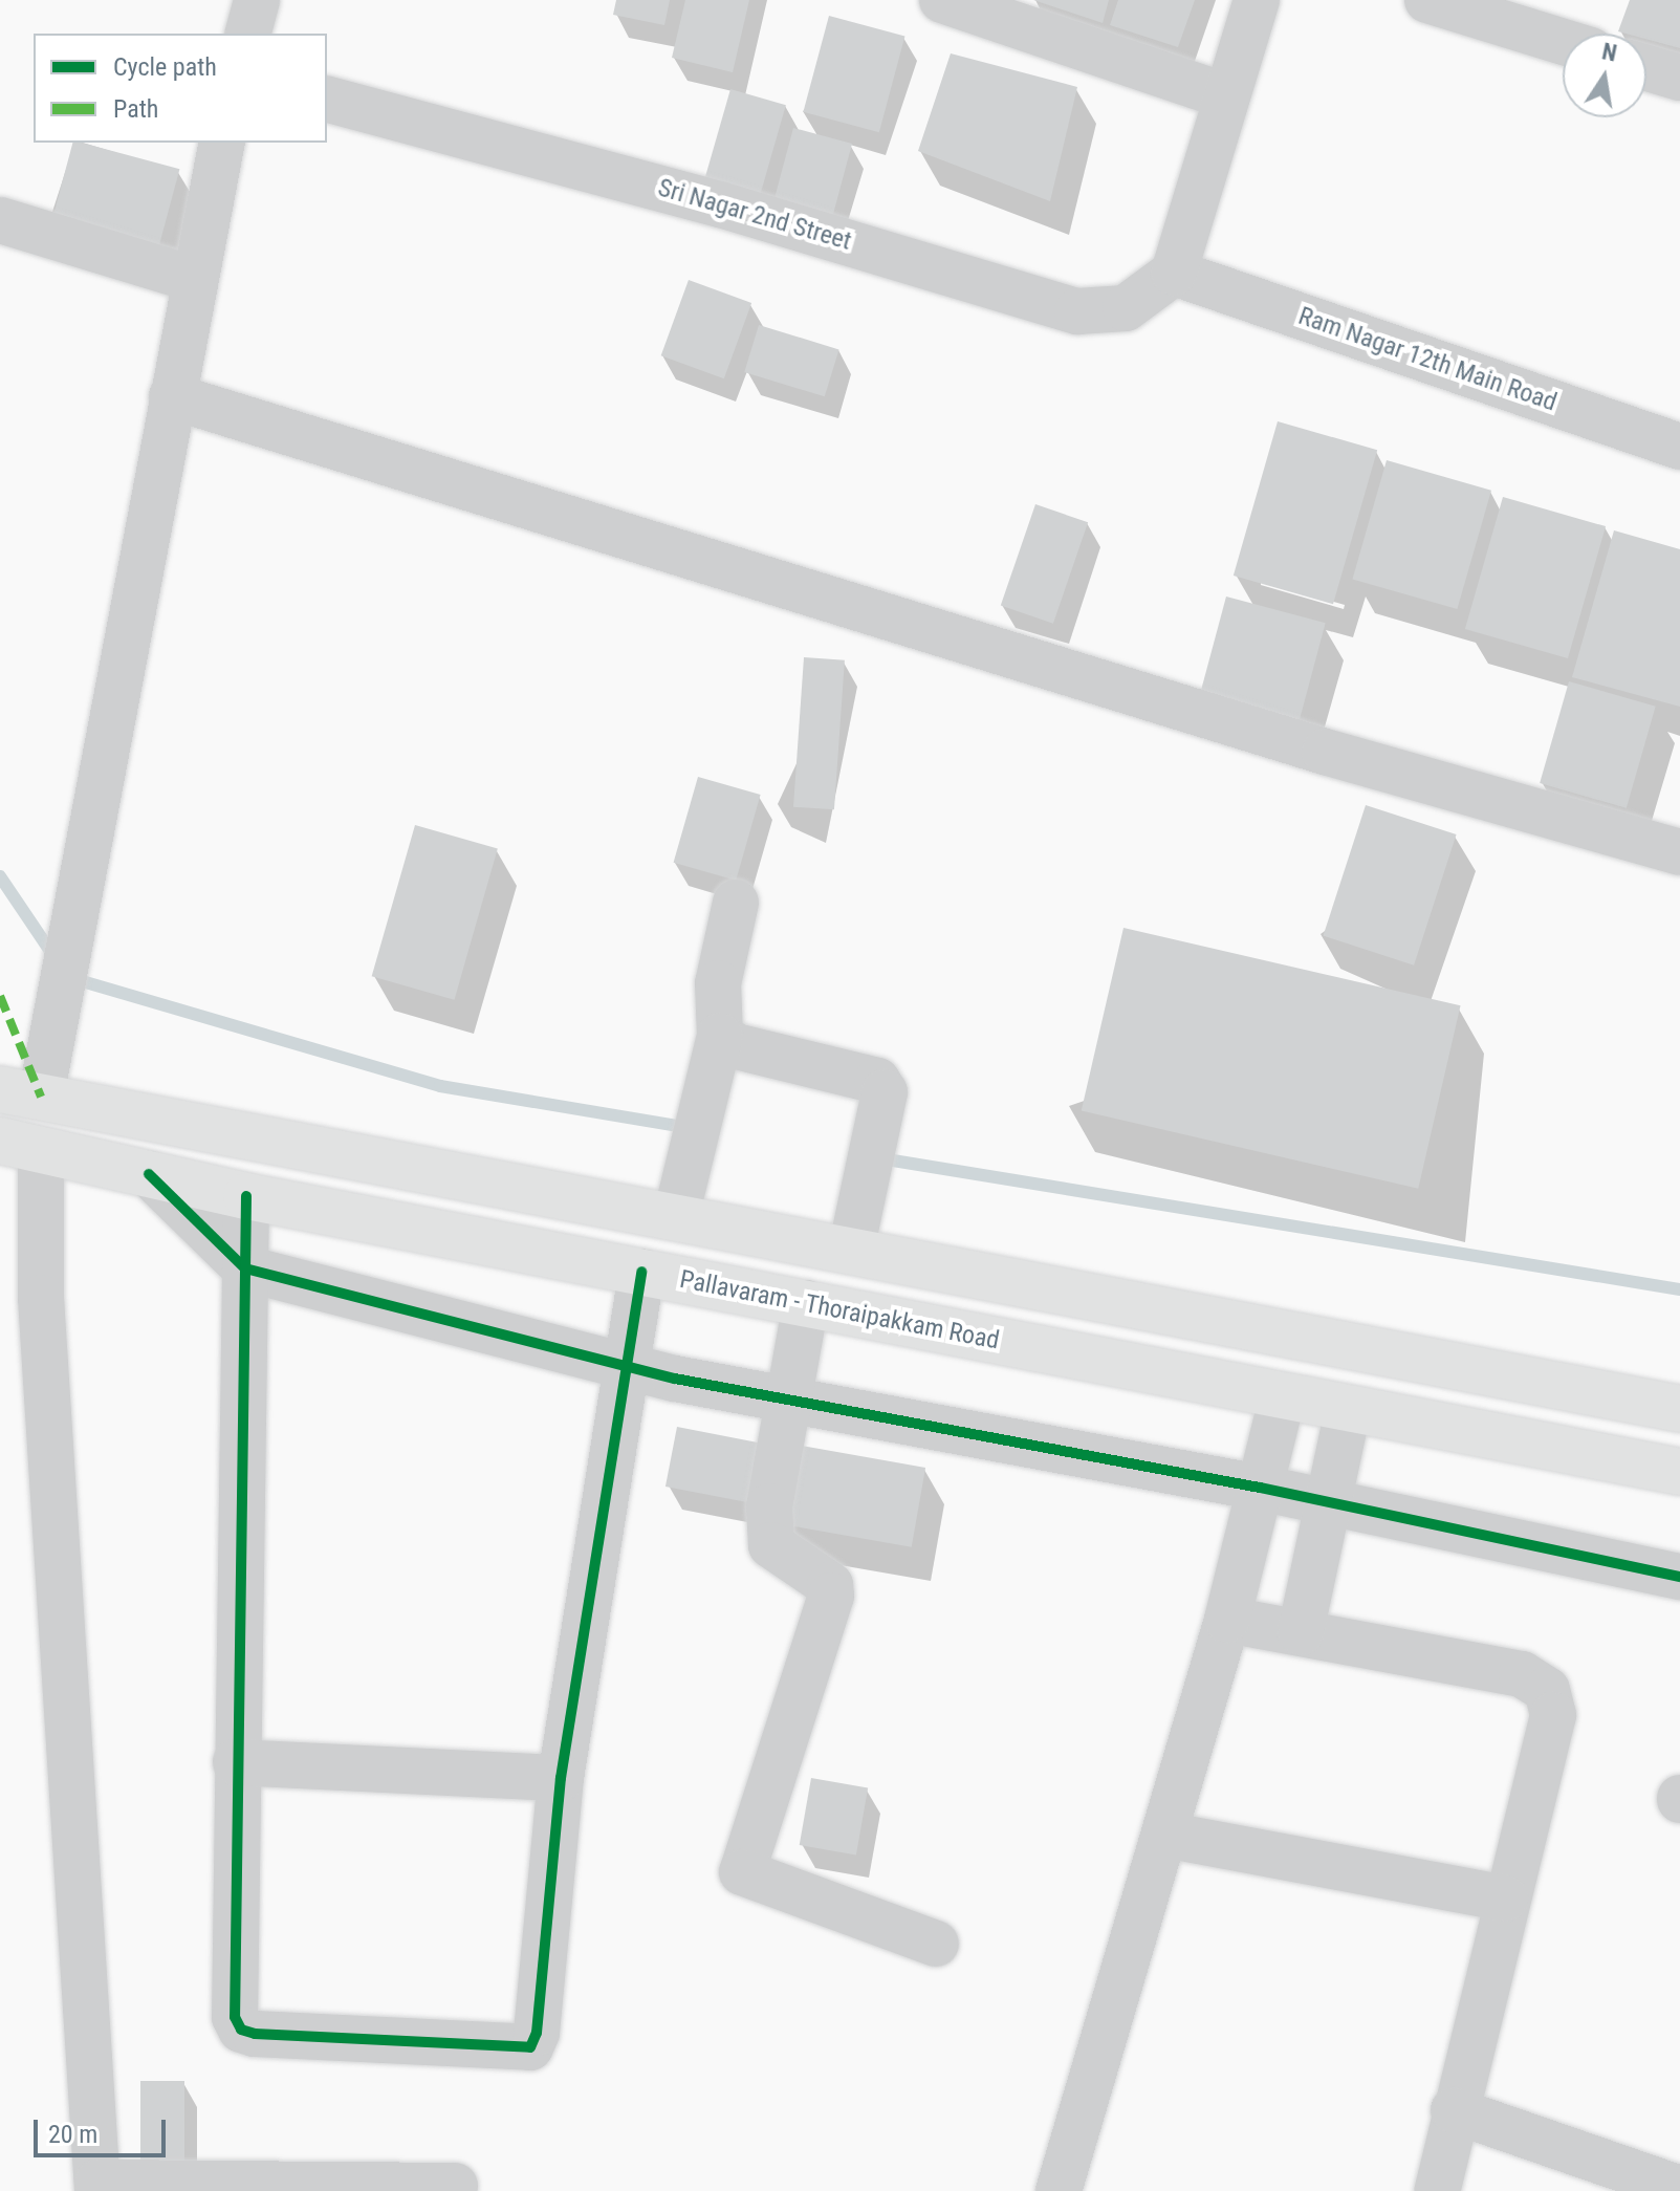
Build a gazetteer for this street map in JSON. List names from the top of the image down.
{
  "streets": {
    "main road": ["Pallavaram - Thoraipakkam Road"],
    "street": ["Sri Nagar 2nd Street", "Ram Nagar 12th Main Road"]
  },
  "crossings": [
    ["Sri Nagar 2nd Street", "Ram Nagar 12th Main Road"]
  ],
  "legend": ["Cycle path", "Path"],
  "scale_bar": "20 m",
  "north": "top"
}
